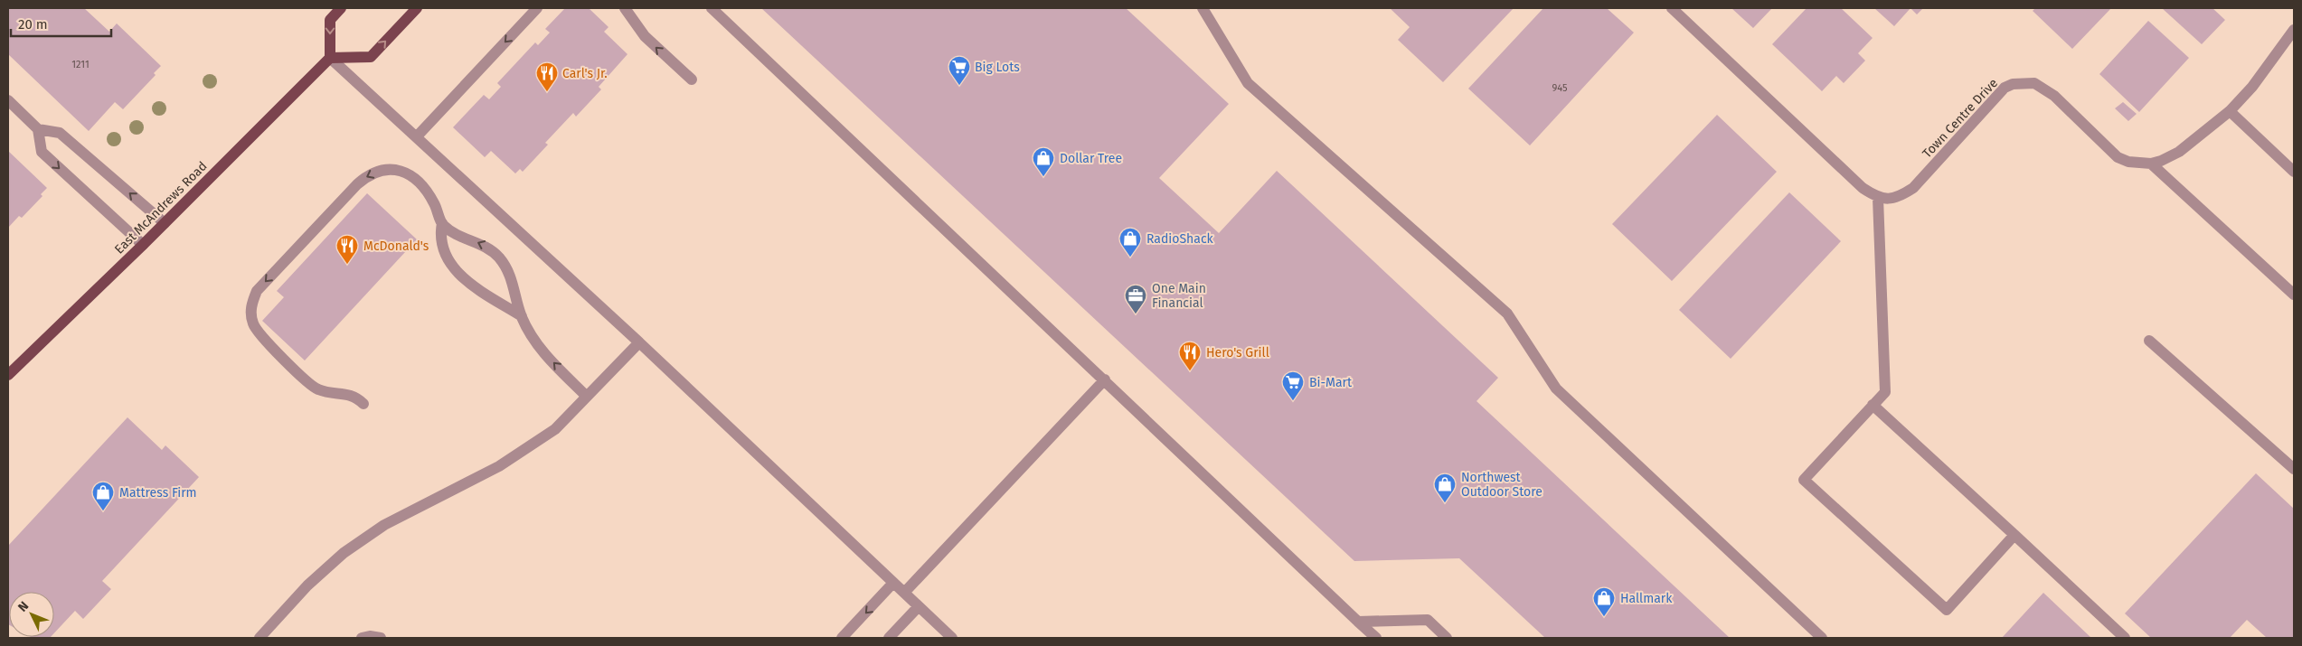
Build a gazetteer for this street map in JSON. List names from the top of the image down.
{
  "streets": {
    "main road": ["East McAndrews Road"],
    "street": ["Town Centre Drive"]
  },
  "places": {
    "supermarket": ["Big Lots", "Bi-Mart"],
    "restaurant": ["Carl's Jr.", "McDonald's", "Hero's Grill"],
    "shop": [
      "Dollar Tree",
      "RadioShack",
      "Northwest Outdoor Store",
      "Mattress Firm",
      "Hallmark"
    ],
    "office": ["One Main Financial"]
  },
  "house_numbers": ["1211", "945"],
  "scale_bar": "20 m",
  "north": "top left"
}
